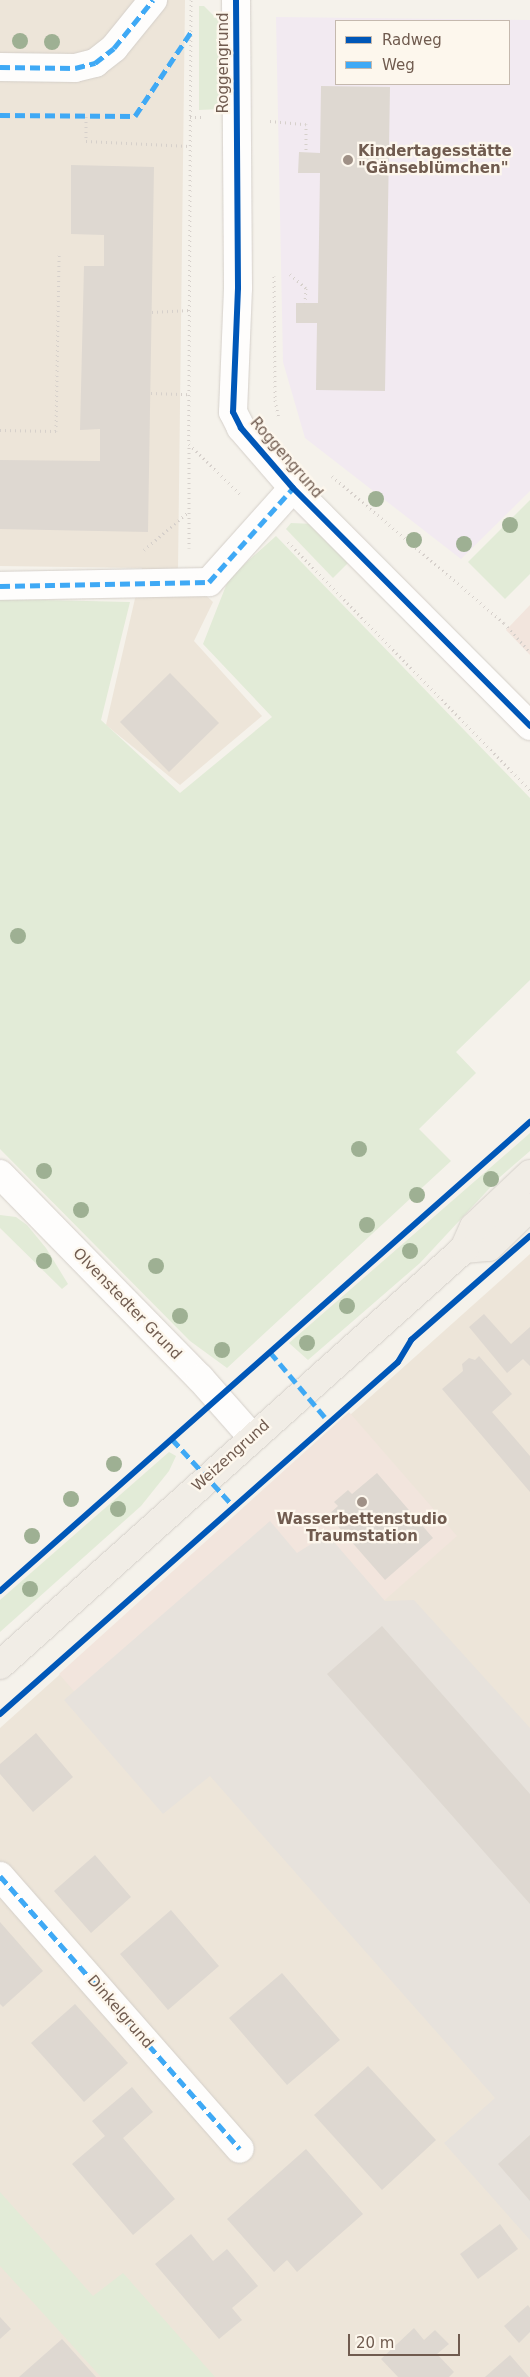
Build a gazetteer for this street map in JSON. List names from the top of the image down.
{
  "streets": {
    "main road": ["Weizengrund"],
    "street": ["Roggengrund", "Olvenstedter Grund", "Dinkelgrund"]
  },
  "crossings": [
    ["Olvenstedter Grund", "Weizengrund"]
  ],
  "places": ["Kindertagesstätte \"Gänseblümchen\"", "Wasserbettenstudio Traumstation"],
  "legend": ["Radweg", "Weg"],
  "scale_bar": "20 m"
}
